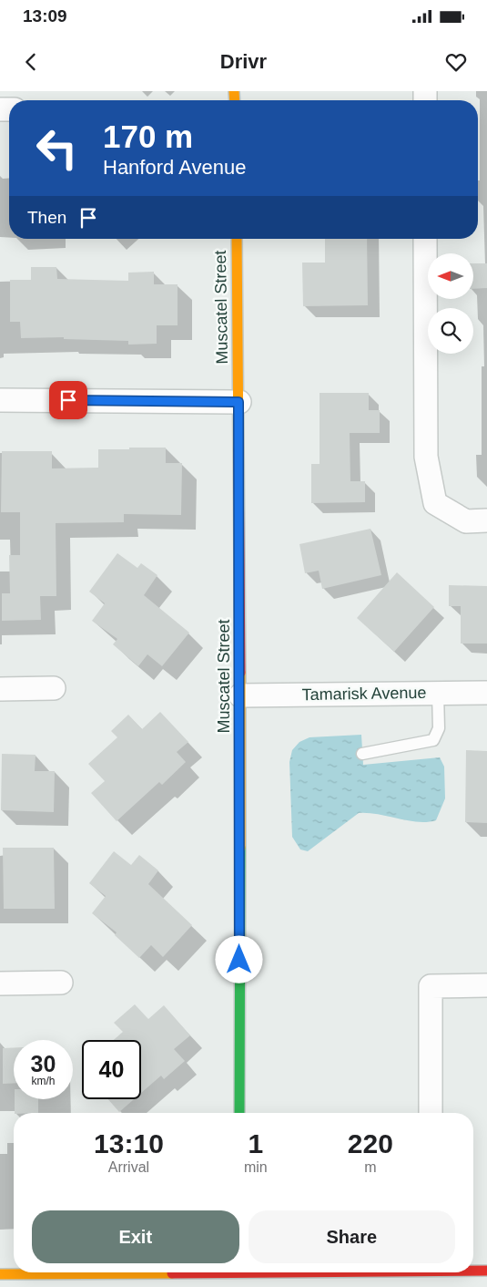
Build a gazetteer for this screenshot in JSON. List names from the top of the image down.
{
  "streets": {
    "street": ["Muscatel Street", "Tamarisk Avenue"]
  },
  "crossings": [
    ["Muscatel Street", "Tamarisk Avenue"]
  ],
  "north": "left",
  "page": {
    "status": "13:09",
    "header": "Drivr",
    "turn": ["170 m", "Hanford Avenue"],
    "then": "Then",
    "speed": "30 km/h",
    "limit": "40",
    "eta": [
      "13:10",
      "Arrival",
      "1",
      "min",
      "220",
      "m"
    ],
    "buttons": ["Exit", "Share"]
  }
}
